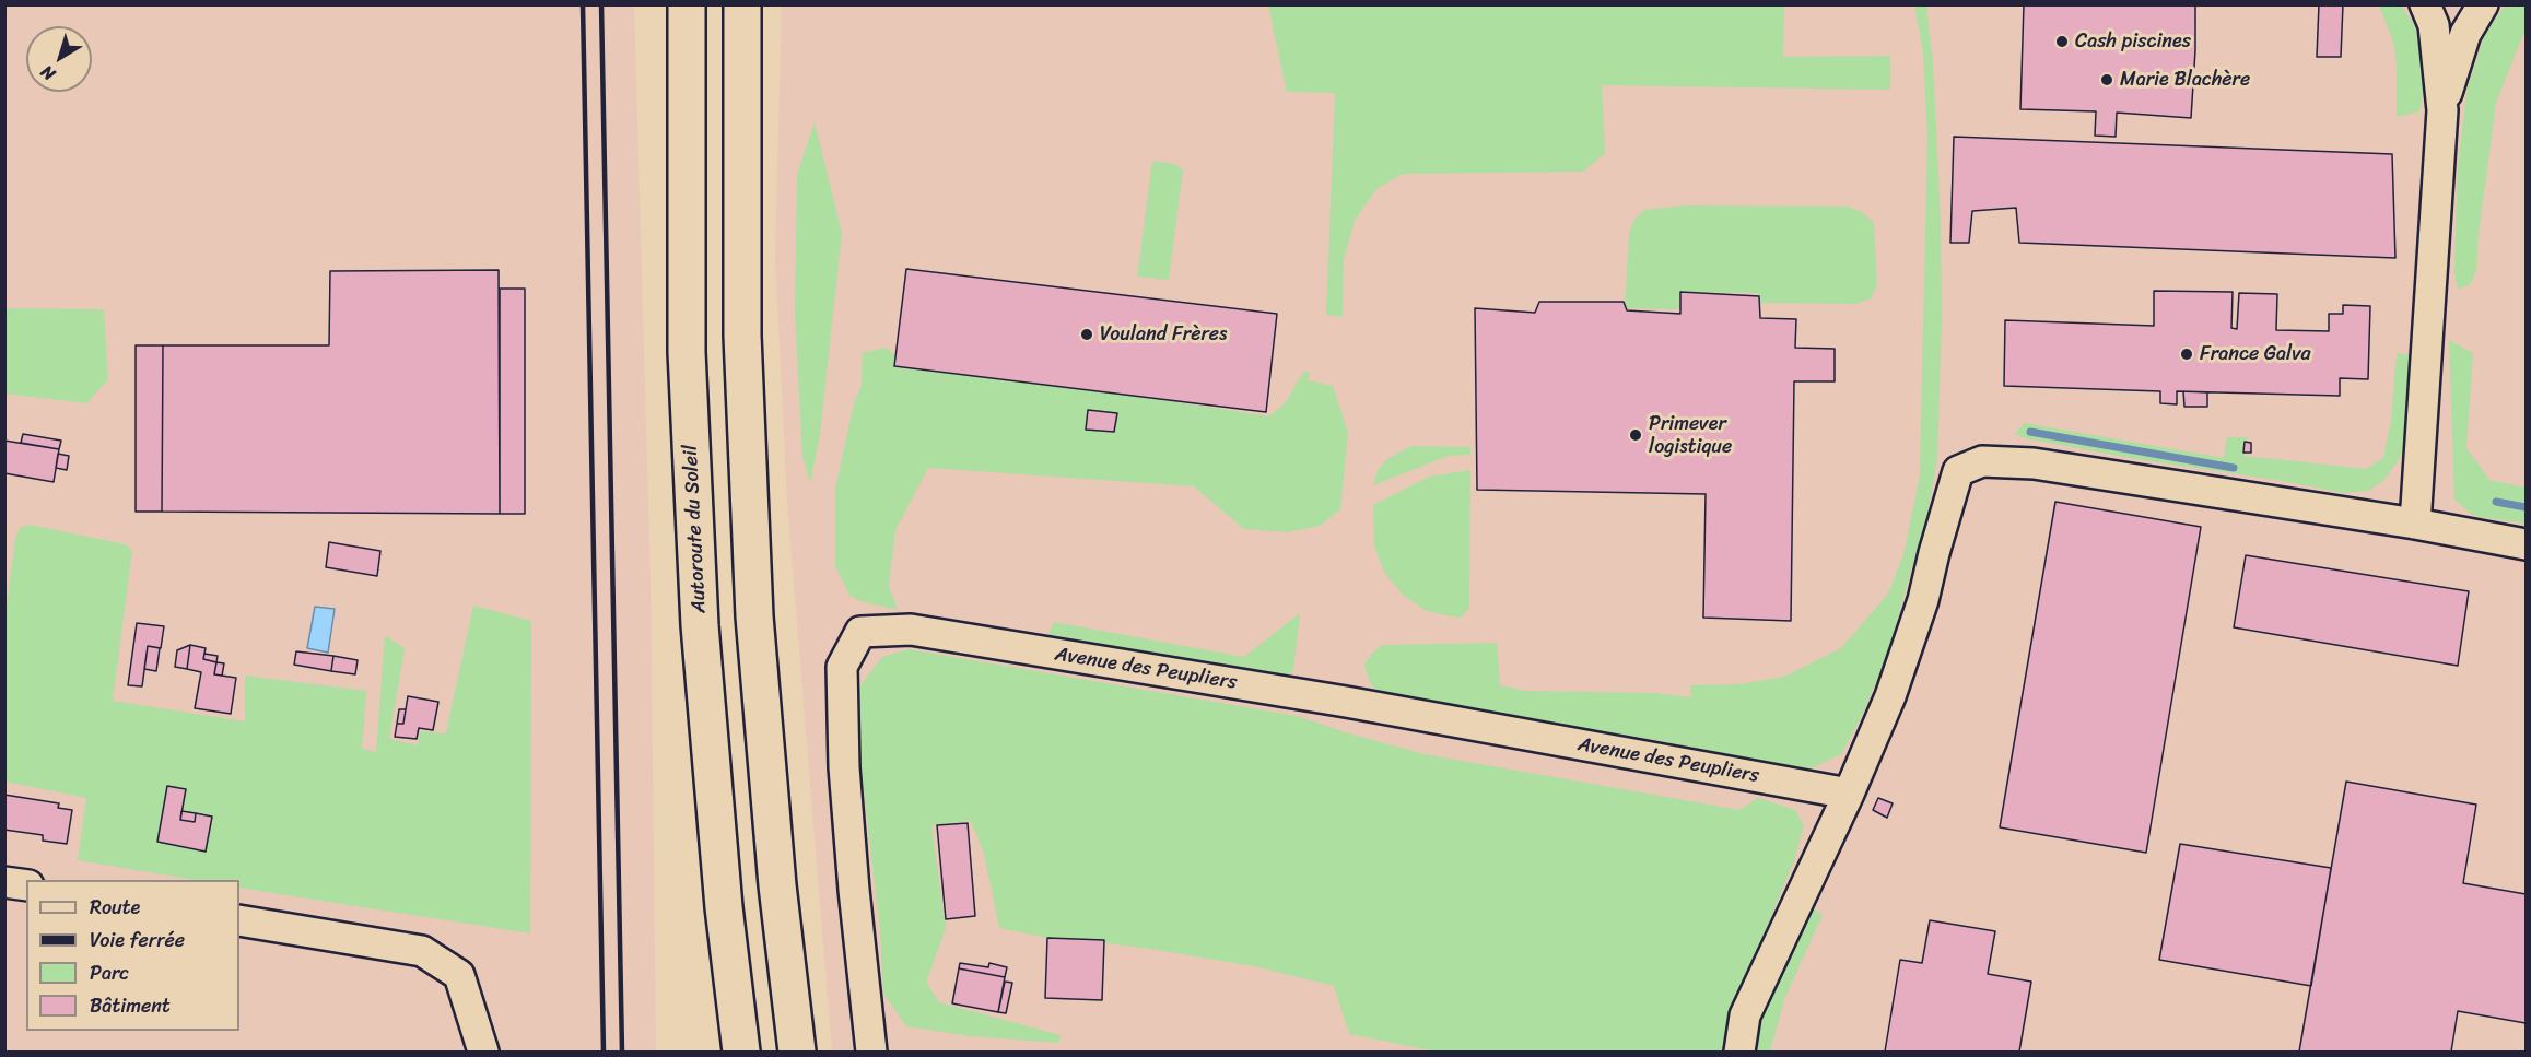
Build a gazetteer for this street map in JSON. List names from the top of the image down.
{
  "streets": {
    "highway": ["Autoroute du Soleil"],
    "street": ["Avenue des Peupliers"]
  },
  "places": [
    "Cash piscines",
    "Marie Blachère",
    "Vouland Frères",
    "France Galva",
    "Primever logistique"
  ],
  "legend": [
    "Route",
    "Voie ferrée",
    "Parc",
    "Bâtiment"
  ],
  "north": "bottom left"
}
